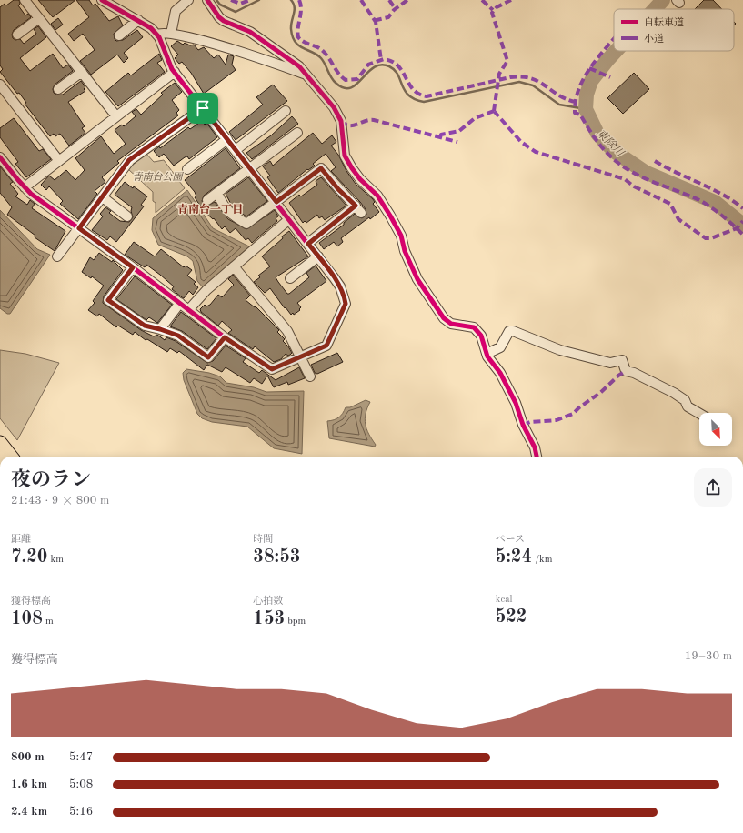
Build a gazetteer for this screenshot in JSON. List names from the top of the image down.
{
  "districts": ["青南台一丁目"],
  "water": ["東除川"],
  "parks": ["青南台公園"],
  "legend": ["自転車道", "小道"],
  "north": "bottom right",
  "page": {
    "heading": ["夜のラン", "21:43 · 9 × 800 m"],
    "stats": [
      ["距離", "7.20 km"],
      ["時間", "38:53"],
      ["ペース", "5:24 /km"],
      ["獲得標高", "108 m"],
      ["心拍数", "153 bpm"],
      ["kcal", "522"]
    ],
    "chart": ["獲得標高", "19–30 m"],
    "list": [
      {
        "name": "800 m",
        "note": "5:47"
      },
      {
        "name": "1.6 km",
        "note": "5:08"
      },
      {
        "name": "2.4 km",
        "note": "5:16"
      }
    ]
  }
}
